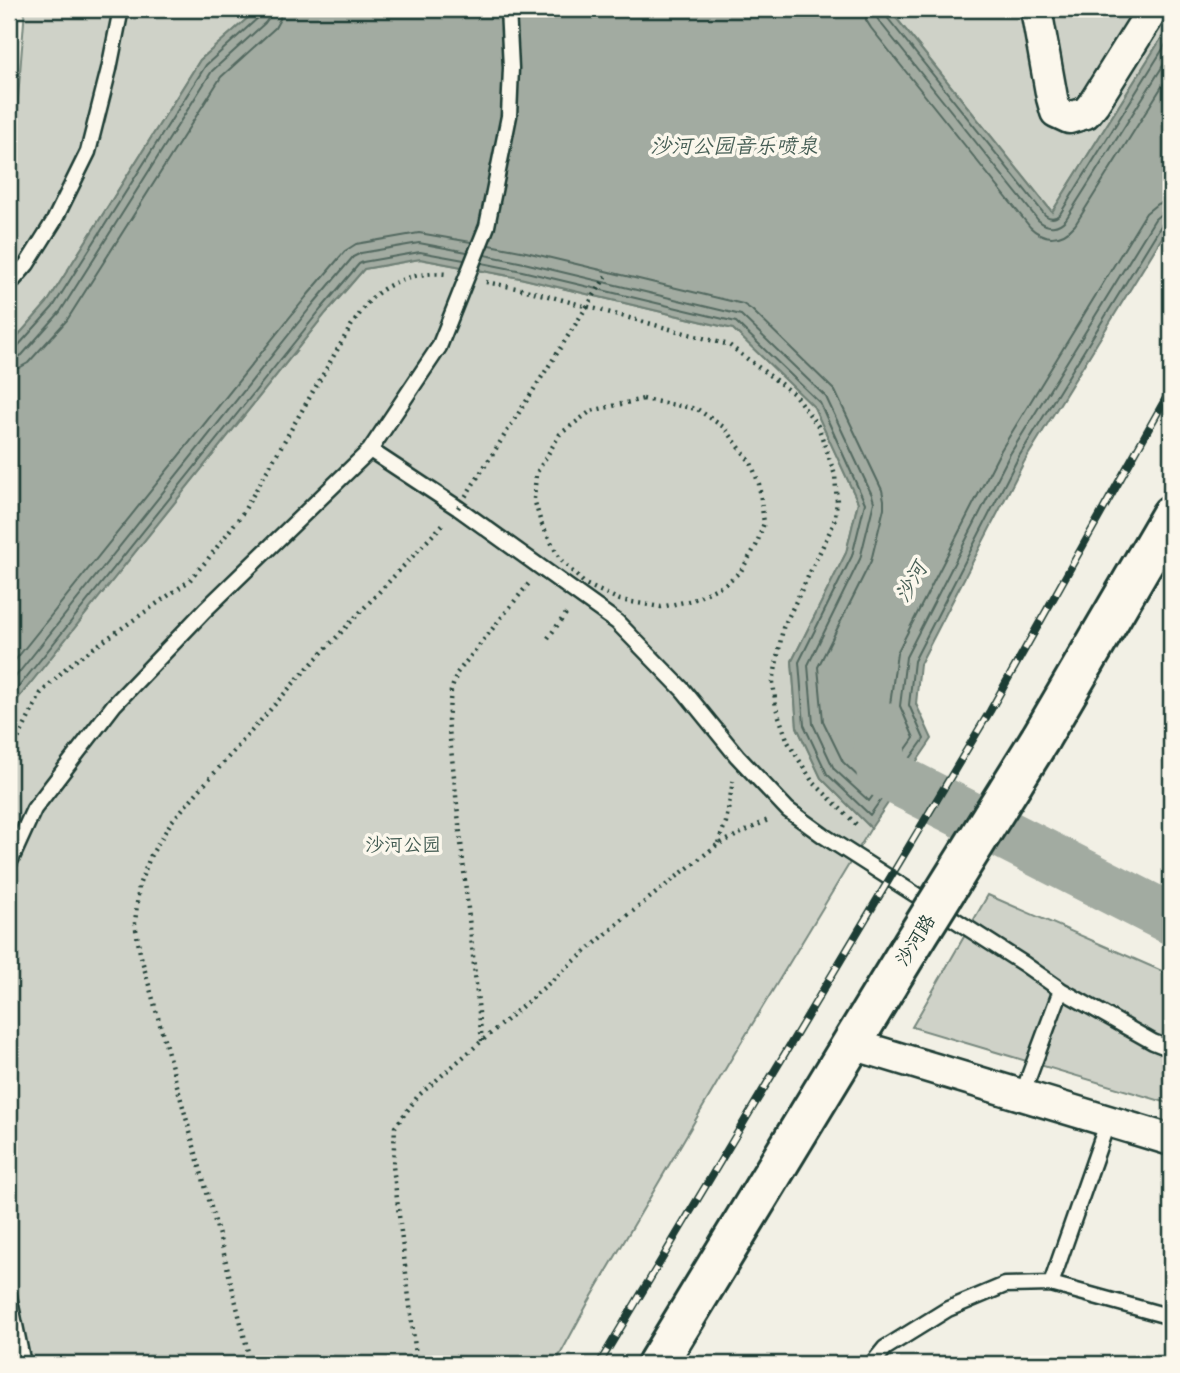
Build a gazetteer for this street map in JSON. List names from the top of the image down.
{
  "streets": {
    "main road": ["沙河路"]
  },
  "water": ["沙河公园音乐喷泉", "沙河"],
  "parks": ["沙河公园"]
}
